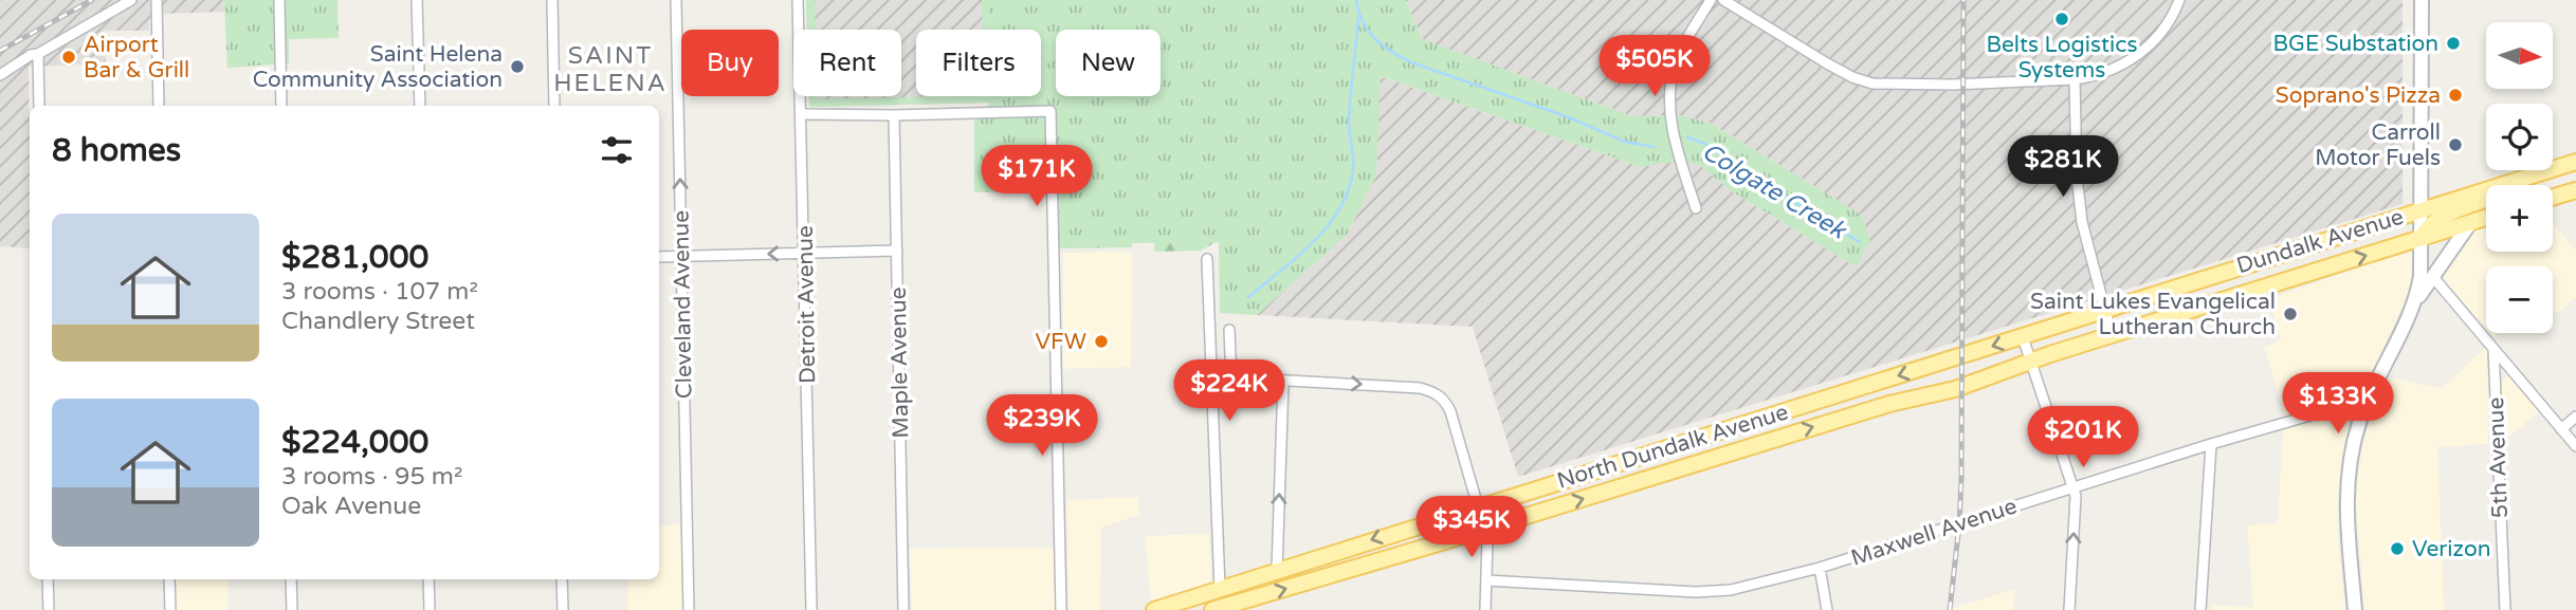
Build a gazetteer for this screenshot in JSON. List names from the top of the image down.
{
  "streets": {
    "main road": ["Dundalk Avenue", "North Dundalk Avenue"],
    "street": [
      "Cleveland Avenue",
      "Detroit Avenue",
      "Maple Avenue",
      "5th Avenue",
      "Maxwell Avenue"
    ]
  },
  "crossings": [
    ["Dundalk Avenue", "North Dundalk Avenue"]
  ],
  "one_way": ["Cleveland Avenue"],
  "districts": ["SAINT HELENA"],
  "water": ["Colgate Creek"],
  "places": [
    "Belts Logistics Systems",
    "BGE Substation",
    "Airport Bar & Grill",
    "Saint Helena Community Association",
    "Soprano's Pizza",
    "Carroll Motor Fuels",
    "Saint Lukes Evangelical Lutheran Church",
    "VFW",
    "Verizon"
  ],
  "north": "right",
  "page": {
    "map_buttons": ["+", "−"],
    "chip": [
      "Buy",
      "Rent",
      "Filters",
      "New"
    ],
    "price": [
      "$505K",
      "$281K",
      "$171K",
      "$224K",
      "$133K",
      "$239K",
      "$201K",
      "$345K"
    ],
    "heading": "8 homes",
    "list": [
      {
        "name": "$281,000",
        "note": "3 rooms · 107 m² · Chandlery Street"
      },
      {
        "name": "$224,000",
        "note": "3 rooms · 95 m² · Oak Avenue"
      }
    ]
  }
}
